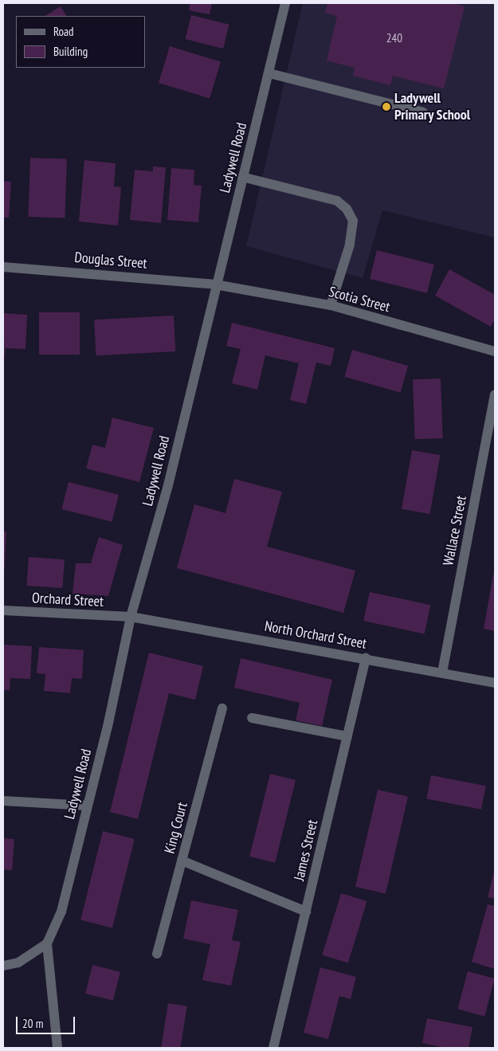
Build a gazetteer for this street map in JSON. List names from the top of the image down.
{
  "streets": {
    "street": [
      "Ladywell Road",
      "Douglas Street",
      "Scotia Street",
      "Wallace Street",
      "Orchard Street",
      "North Orchard Street",
      "King Court",
      "James Street"
    ]
  },
  "crossings": [
    ["Ladywell Road", "Douglas Street"],
    ["Ladywell Road", "Scotia Street"],
    ["Ladywell Road", "Orchard Street"],
    ["Ladywell Road", "North Orchard Street"],
    ["Douglas Street", "Scotia Street"],
    ["Wallace Street", "North Orchard Street"],
    ["Orchard Street", "North Orchard Street"],
    ["North Orchard Street", "James Street"]
  ],
  "places": ["Ladywell Primary School"],
  "house_numbers": ["240"],
  "legend": ["Road", "Building"],
  "scale_bar": "20 m"
}
